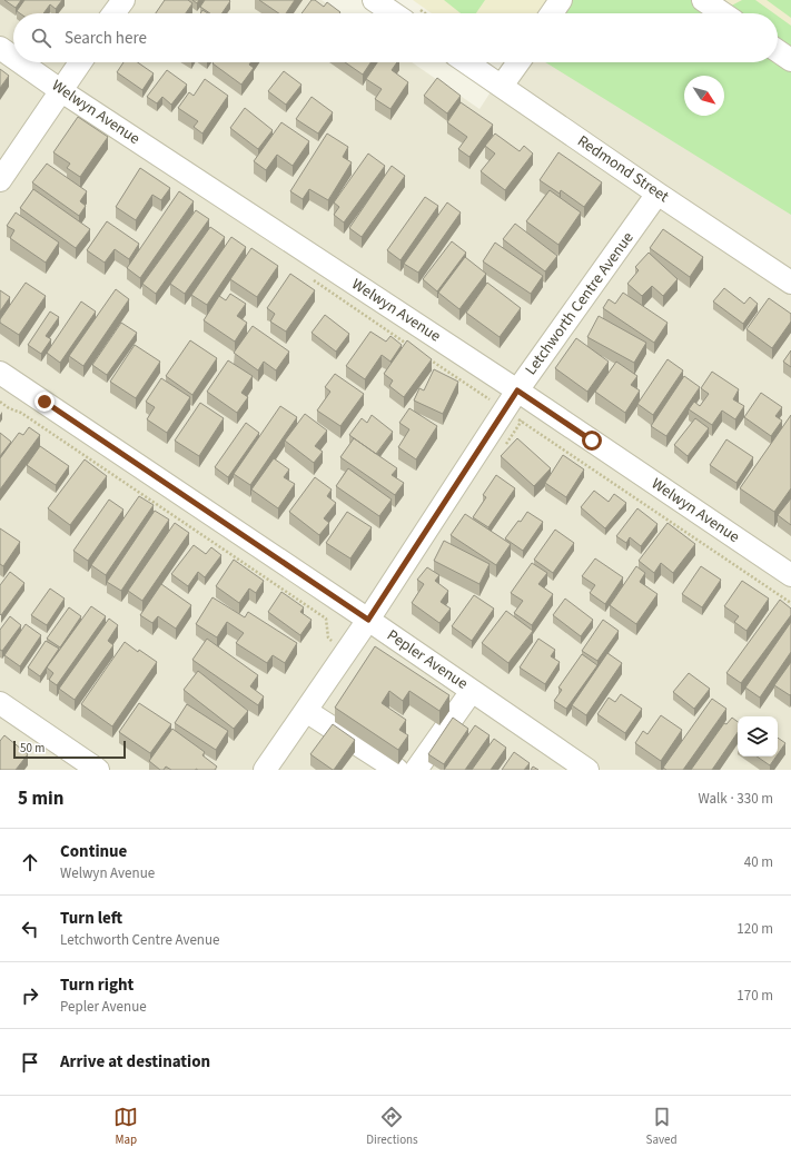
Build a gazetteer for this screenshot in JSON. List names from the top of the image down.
{
  "streets": {
    "street": [
      "Welwyn Avenue",
      "Redmond Street",
      "Letchworth Centre Avenue",
      "Pepler Avenue"
    ]
  },
  "crossings": [
    ["Welwyn Avenue", "Letchworth Centre Avenue"],
    ["Redmond Street", "Letchworth Centre Avenue"],
    ["Letchworth Centre Avenue", "Pepler Avenue"]
  ],
  "scale_bar": "50 m",
  "north": "bottom right",
  "page": {
    "search": "Search here",
    "scale": "50 m",
    "heading": ["5 min", "Walk · 330 m"],
    "list": [
      ["Continue", "Welwyn Avenue", "40 m"],
      ["Turn left", "Letchworth Centre Avenue", "120 m"],
      ["Turn right", "Pepler Avenue", "170 m"],
      "Arrive at destination"
    ],
    "nav": ["Map", "Directions", "Saved"]
  }
}
